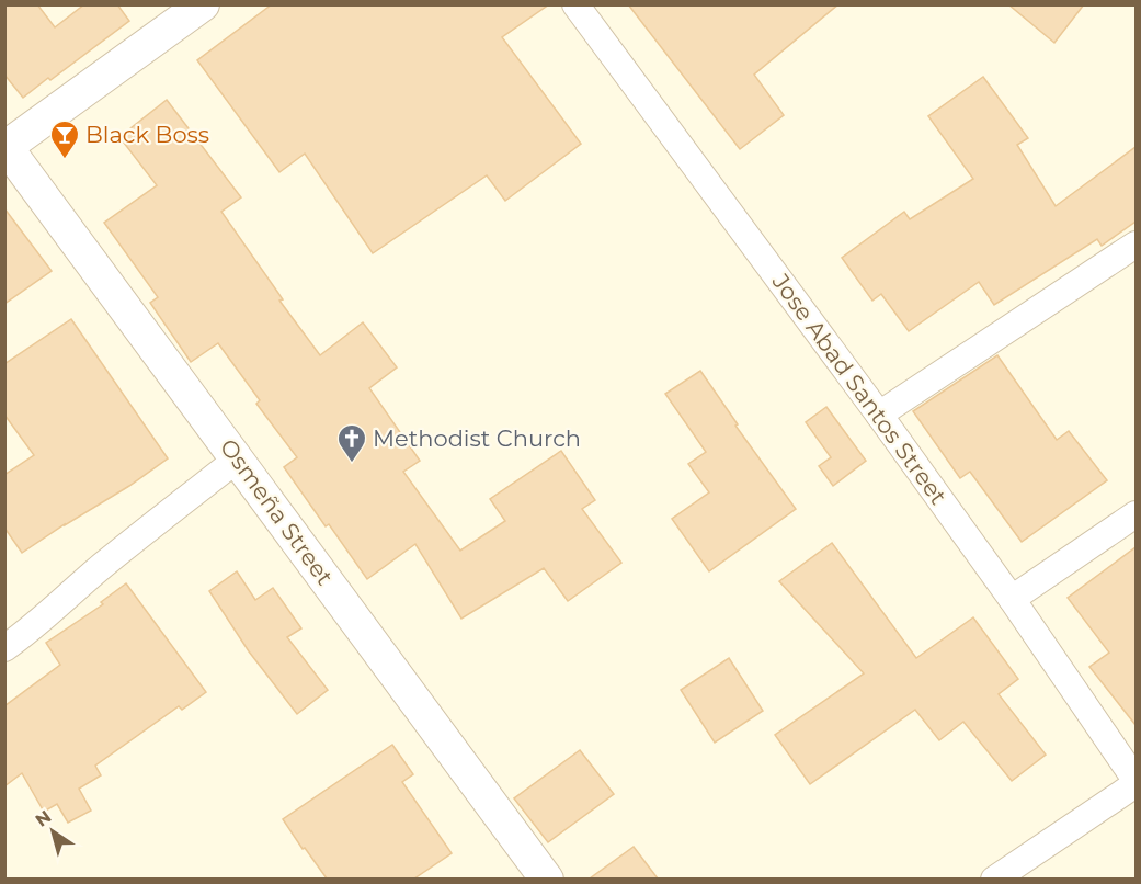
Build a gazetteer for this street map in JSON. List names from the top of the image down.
{
  "streets": {
    "street": ["Jose Abad Santos Street", "Osmeña Street"]
  },
  "places": {
    "bar": ["Black Boss"],
    "church": ["Methodist Church"]
  },
  "north": "top left"
}
